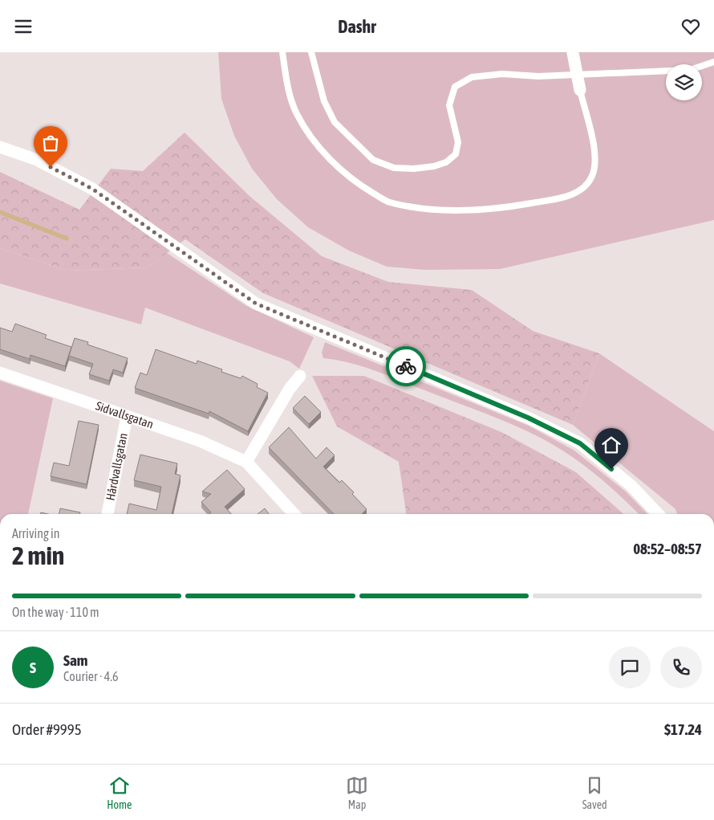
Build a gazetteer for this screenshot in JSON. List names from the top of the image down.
{
  "streets": {
    "street": ["Sidvallsgatan", "Hårdvallsgatan"]
  },
  "crossings": [
    ["Sidvallsgatan", "Hårdvallsgatan"]
  ],
  "page": {
    "header": "Dashr",
    "heading": ["2 min", "Arriving in", "08:52–08:57"],
    "panel": [
      "Sam",
      "Courier · 4.6",
      "Order #9995",
      "$17.24"
    ],
    "bar": "On the way · 110 m",
    "round": "S",
    "tabs": ["Home", "Map", "Saved"]
  }
}
